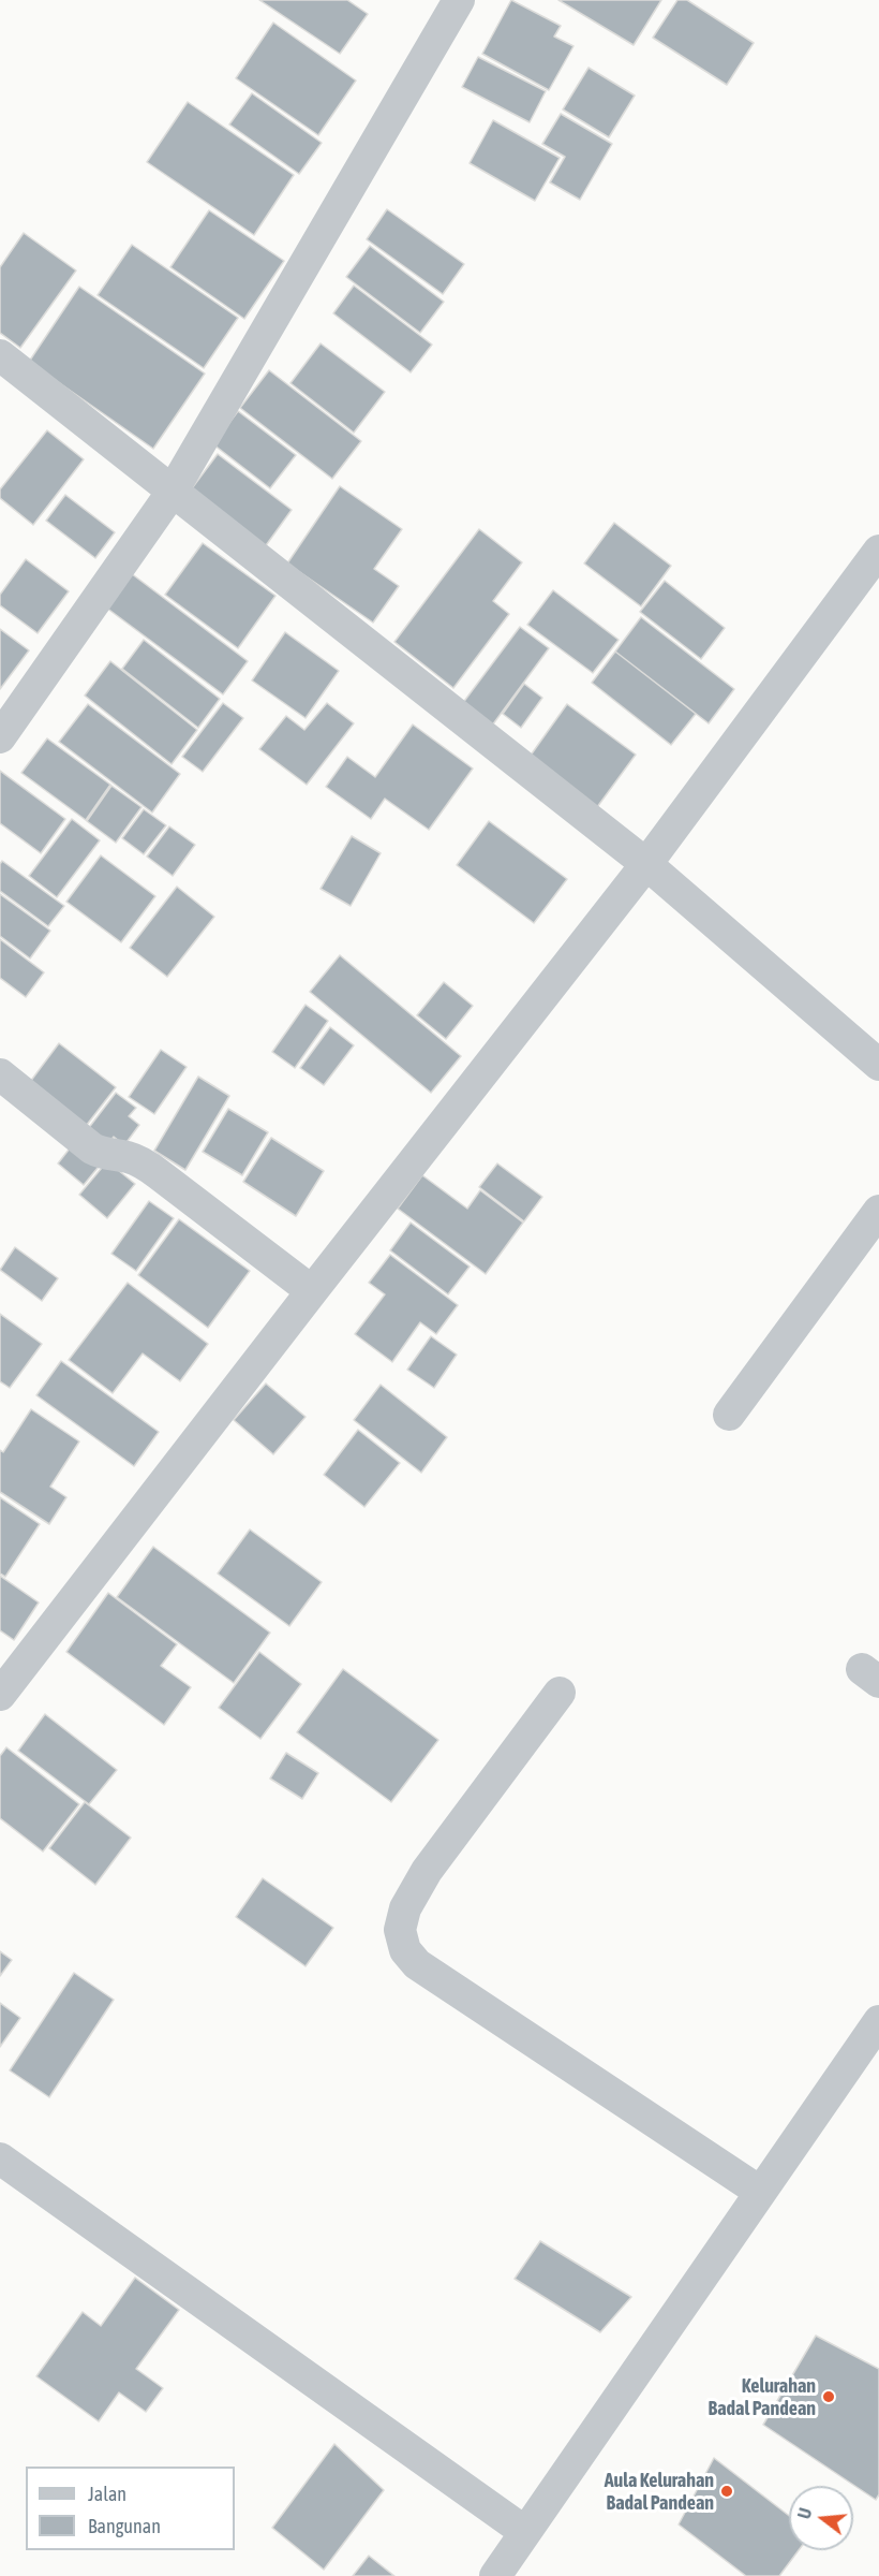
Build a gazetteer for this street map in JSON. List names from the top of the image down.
{
  "places": ["Kelurahan Badal Pandean", "Aula Kelurahan Badal Pandean"],
  "legend": ["Jalan", "Bangunan"],
  "north": "left"
}
